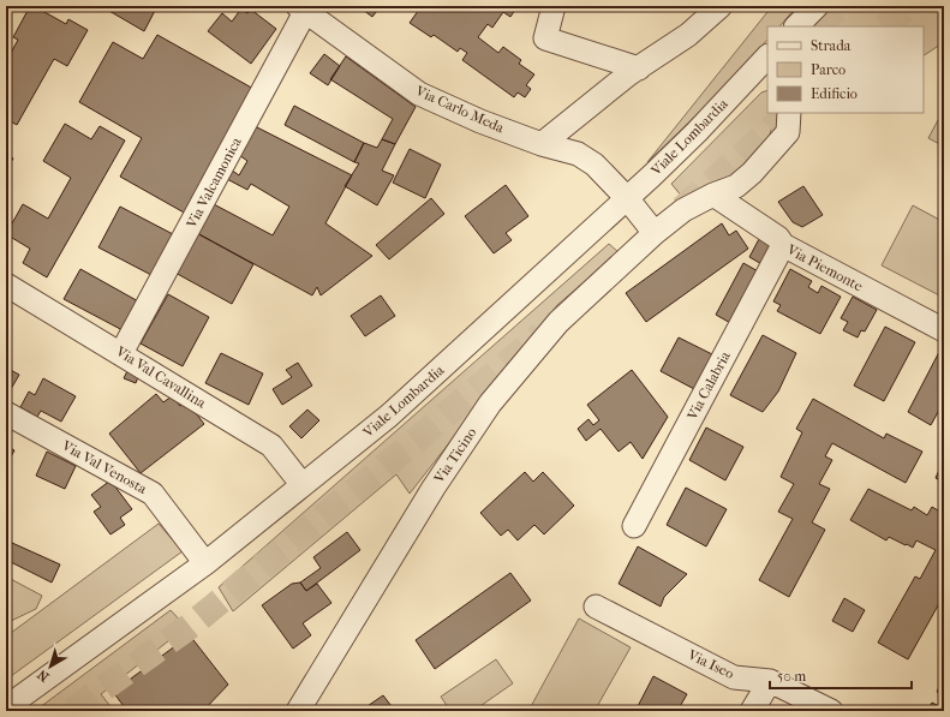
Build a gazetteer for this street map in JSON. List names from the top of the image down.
{
  "streets": {
    "street": [
      "Via Carlo Meda",
      "Viale Lombardia",
      "Via Valcamonica",
      "Via Piemonte",
      "Via Val Cavallina",
      "Via Calabria",
      "Via Ticino",
      "Via Val Venosta",
      "Via Iseo"
    ]
  },
  "crossings": [
    ["Via Carlo Meda", "Viale Lombardia"],
    ["Via Carlo Meda", "Via Valcamonica"],
    ["Via Carlo Meda", "Via Ticino"],
    ["Viale Lombardia", "Via Val Cavallina"],
    ["Viale Lombardia", "Via Val Venosta"],
    ["Via Valcamonica", "Via Val Cavallina"],
    ["Via Piemonte", "Via Calabria"],
    ["Via Piemonte", "Via Ticino"]
  ],
  "legend": ["Strada", "Parco", "Edificio"],
  "scale_bar": "50 m",
  "north": "bottom left"
}
